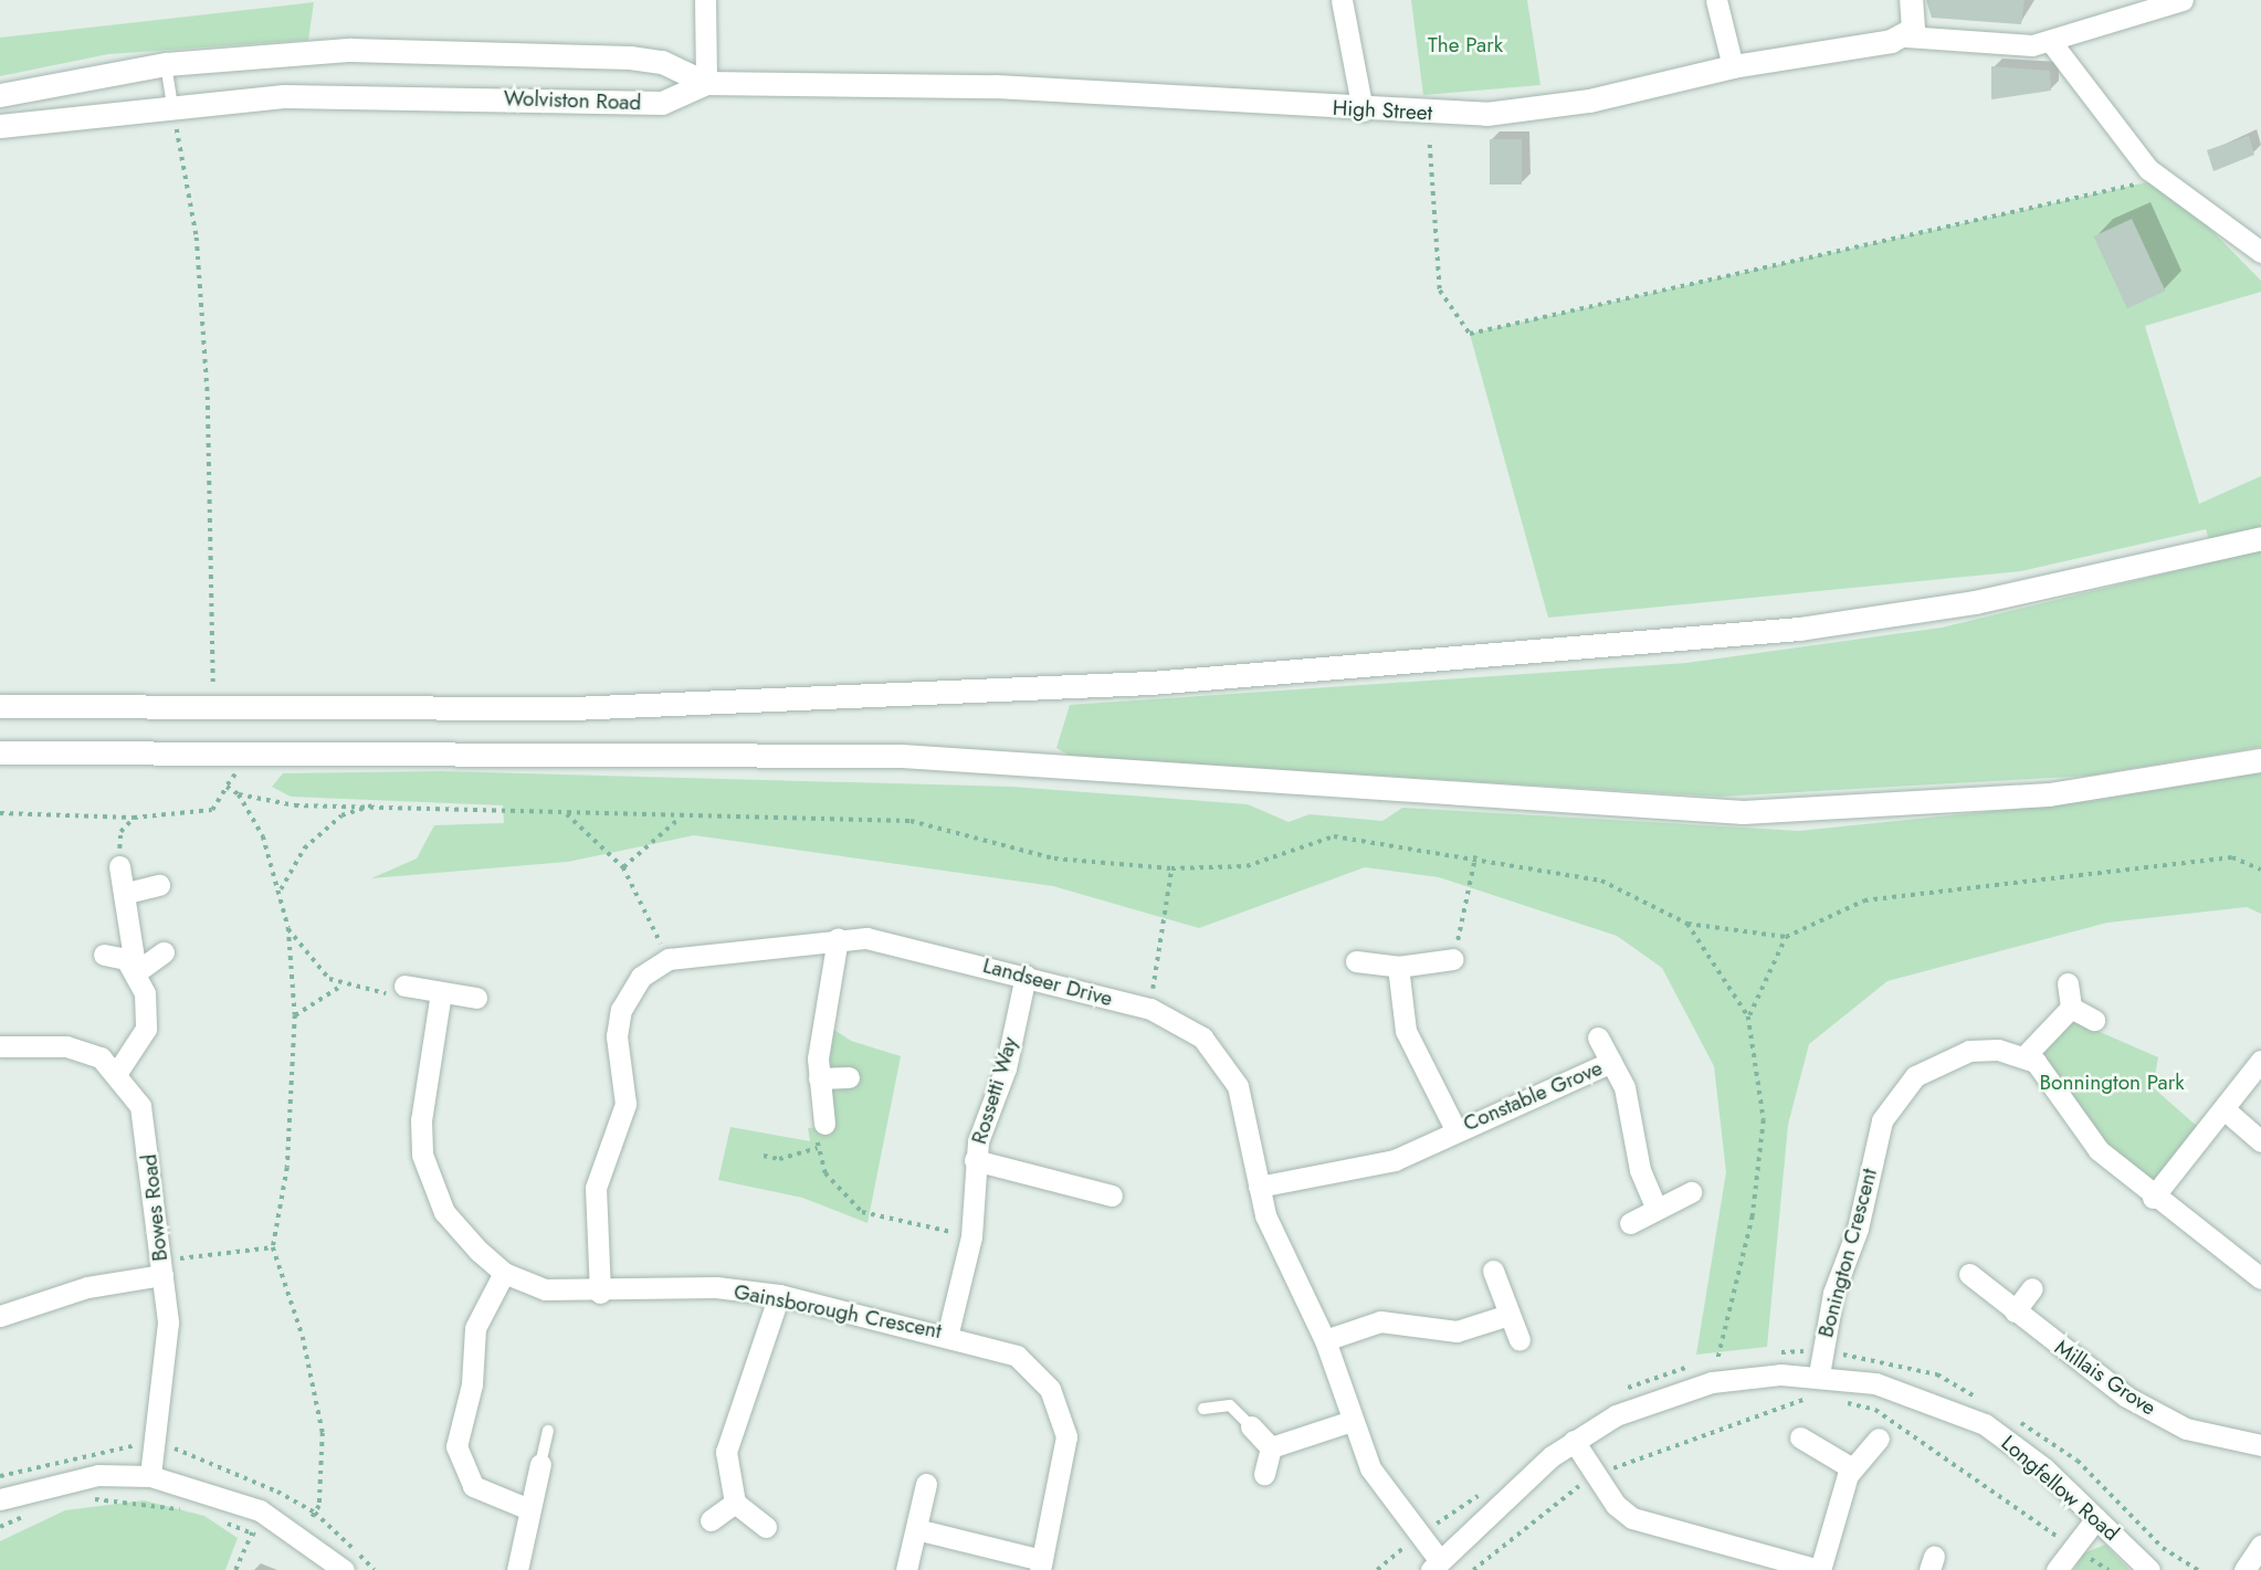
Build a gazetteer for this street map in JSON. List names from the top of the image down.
{
  "streets": {
    "street": [
      "Wolviston Road",
      "High Street",
      "Landseer Drive",
      "Rossetti Way",
      "Constable Grove",
      "Bowes Road",
      "Bonington Crescent",
      "Gainsborough Crescent",
      "Millais Grove",
      "Longfellow Road"
    ]
  },
  "crossings": [
    ["Wolviston Road", "High Street"],
    ["Landseer Drive", "Rossetti Way"],
    ["Landseer Drive", "Constable Grove"],
    ["Landseer Drive", "Longfellow Road"],
    ["Rossetti Way", "Gainsborough Crescent"],
    ["Bonington Crescent", "Longfellow Road"]
  ],
  "parks": ["The Park", "Bonnington Park"]
}
